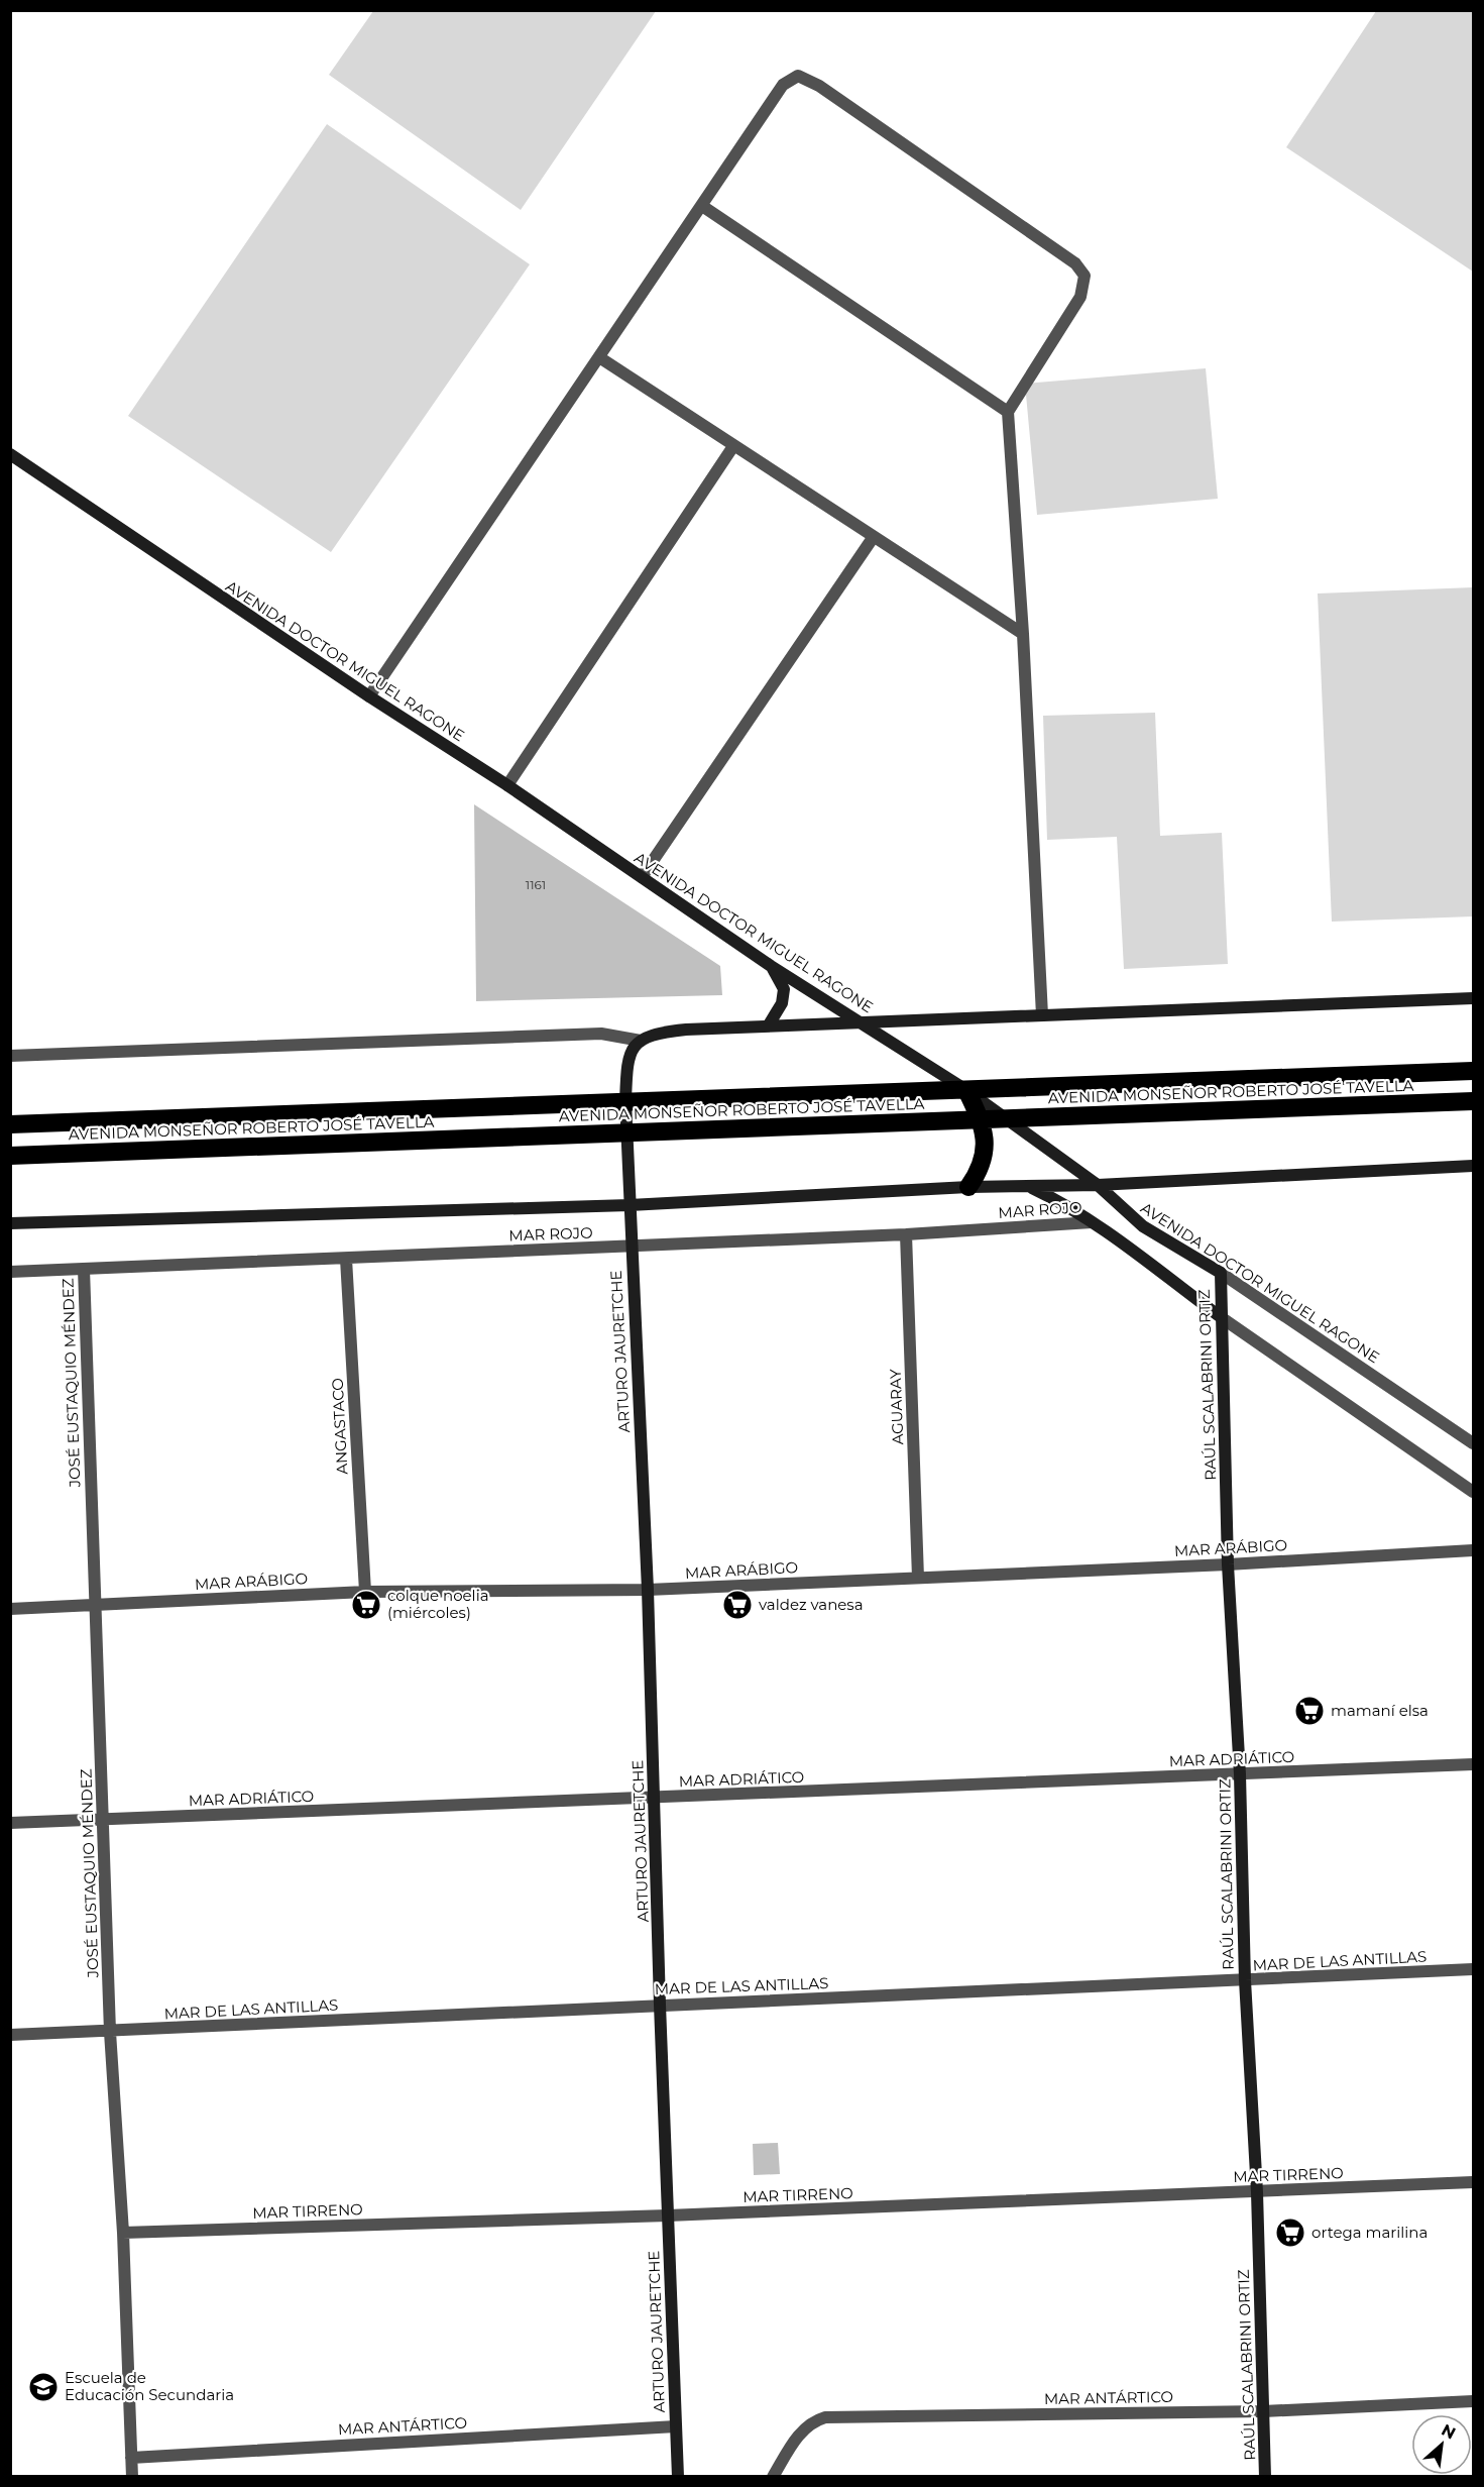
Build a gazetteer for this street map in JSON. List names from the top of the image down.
{
  "streets": {
    "highway": ["AVENIDA MONSEÑOR ROBERTO JOSÉ TAVELLA"],
    "main road": ["AVENIDA DOCTOR MIGUEL RAGONE", "ARTURO JAURETCHE", "RAÚL SCALABRINI ORTIZ"],
    "street": [
      "MAR ROJO",
      "JOSÉ EUSTAQUIO MÉNDEZ",
      "AGUARAY",
      "ANGASTACO",
      "MAR ARÁBIGO",
      "MAR ADRIÁTICO",
      "MAR DE LAS ANTILLAS",
      "MAR TIRRENO",
      "MAR ANTÁRTICO"
    ]
  },
  "crossings": [
    ["AVENIDA DOCTOR MIGUEL RAGONE", "AVENIDA MONSEÑOR ROBERTO JOSÉ TAVELLA"],
    ["AVENIDA DOCTOR MIGUEL RAGONE", "RAÚL SCALABRINI ORTIZ"],
    ["AVENIDA MONSEÑOR ROBERTO JOSÉ TAVELLA", "ARTURO JAURETCHE"],
    ["MAR ROJO", "ARTURO JAURETCHE"],
    ["MAR ROJO", "JOSÉ EUSTAQUIO MÉNDEZ"],
    ["MAR ROJO", "AGUARAY"],
    ["MAR ROJO", "ANGASTACO"],
    ["ARTURO JAURETCHE", "MAR ARÁBIGO"],
    ["ARTURO JAURETCHE", "MAR ADRIÁTICO"],
    ["ARTURO JAURETCHE", "MAR DE LAS ANTILLAS"],
    ["ARTURO JAURETCHE", "MAR TIRRENO"],
    ["ARTURO JAURETCHE", "MAR ANTÁRTICO"],
    ["JOSÉ EUSTAQUIO MÉNDEZ", "MAR ARÁBIGO"],
    ["JOSÉ EUSTAQUIO MÉNDEZ", "MAR ADRIÁTICO"],
    ["JOSÉ EUSTAQUIO MÉNDEZ", "MAR DE LAS ANTILLAS"],
    ["JOSÉ EUSTAQUIO MÉNDEZ", "MAR TIRRENO"],
    ["JOSÉ EUSTAQUIO MÉNDEZ", "MAR ANTÁRTICO"],
    ["RAÚL SCALABRINI ORTIZ", "MAR ARÁBIGO"],
    ["RAÚL SCALABRINI ORTIZ", "MAR ADRIÁTICO"],
    ["RAÚL SCALABRINI ORTIZ", "MAR DE LAS ANTILLAS"],
    ["RAÚL SCALABRINI ORTIZ", "MAR TIRRENO"],
    ["RAÚL SCALABRINI ORTIZ", "MAR ANTÁRTICO"],
    ["AGUARAY", "MAR ARÁBIGO"],
    ["ANGASTACO", "MAR ARÁBIGO"]
  ],
  "places": {
    "supermarket": [
      "colque noelia (miércoles)",
      "valdez vanesa",
      "mamaní elsa",
      "ortega marilina"
    ],
    "school or university": ["Escuela de Educación Secundaria"]
  },
  "house_numbers": ["1161"],
  "north": "top right"
}
